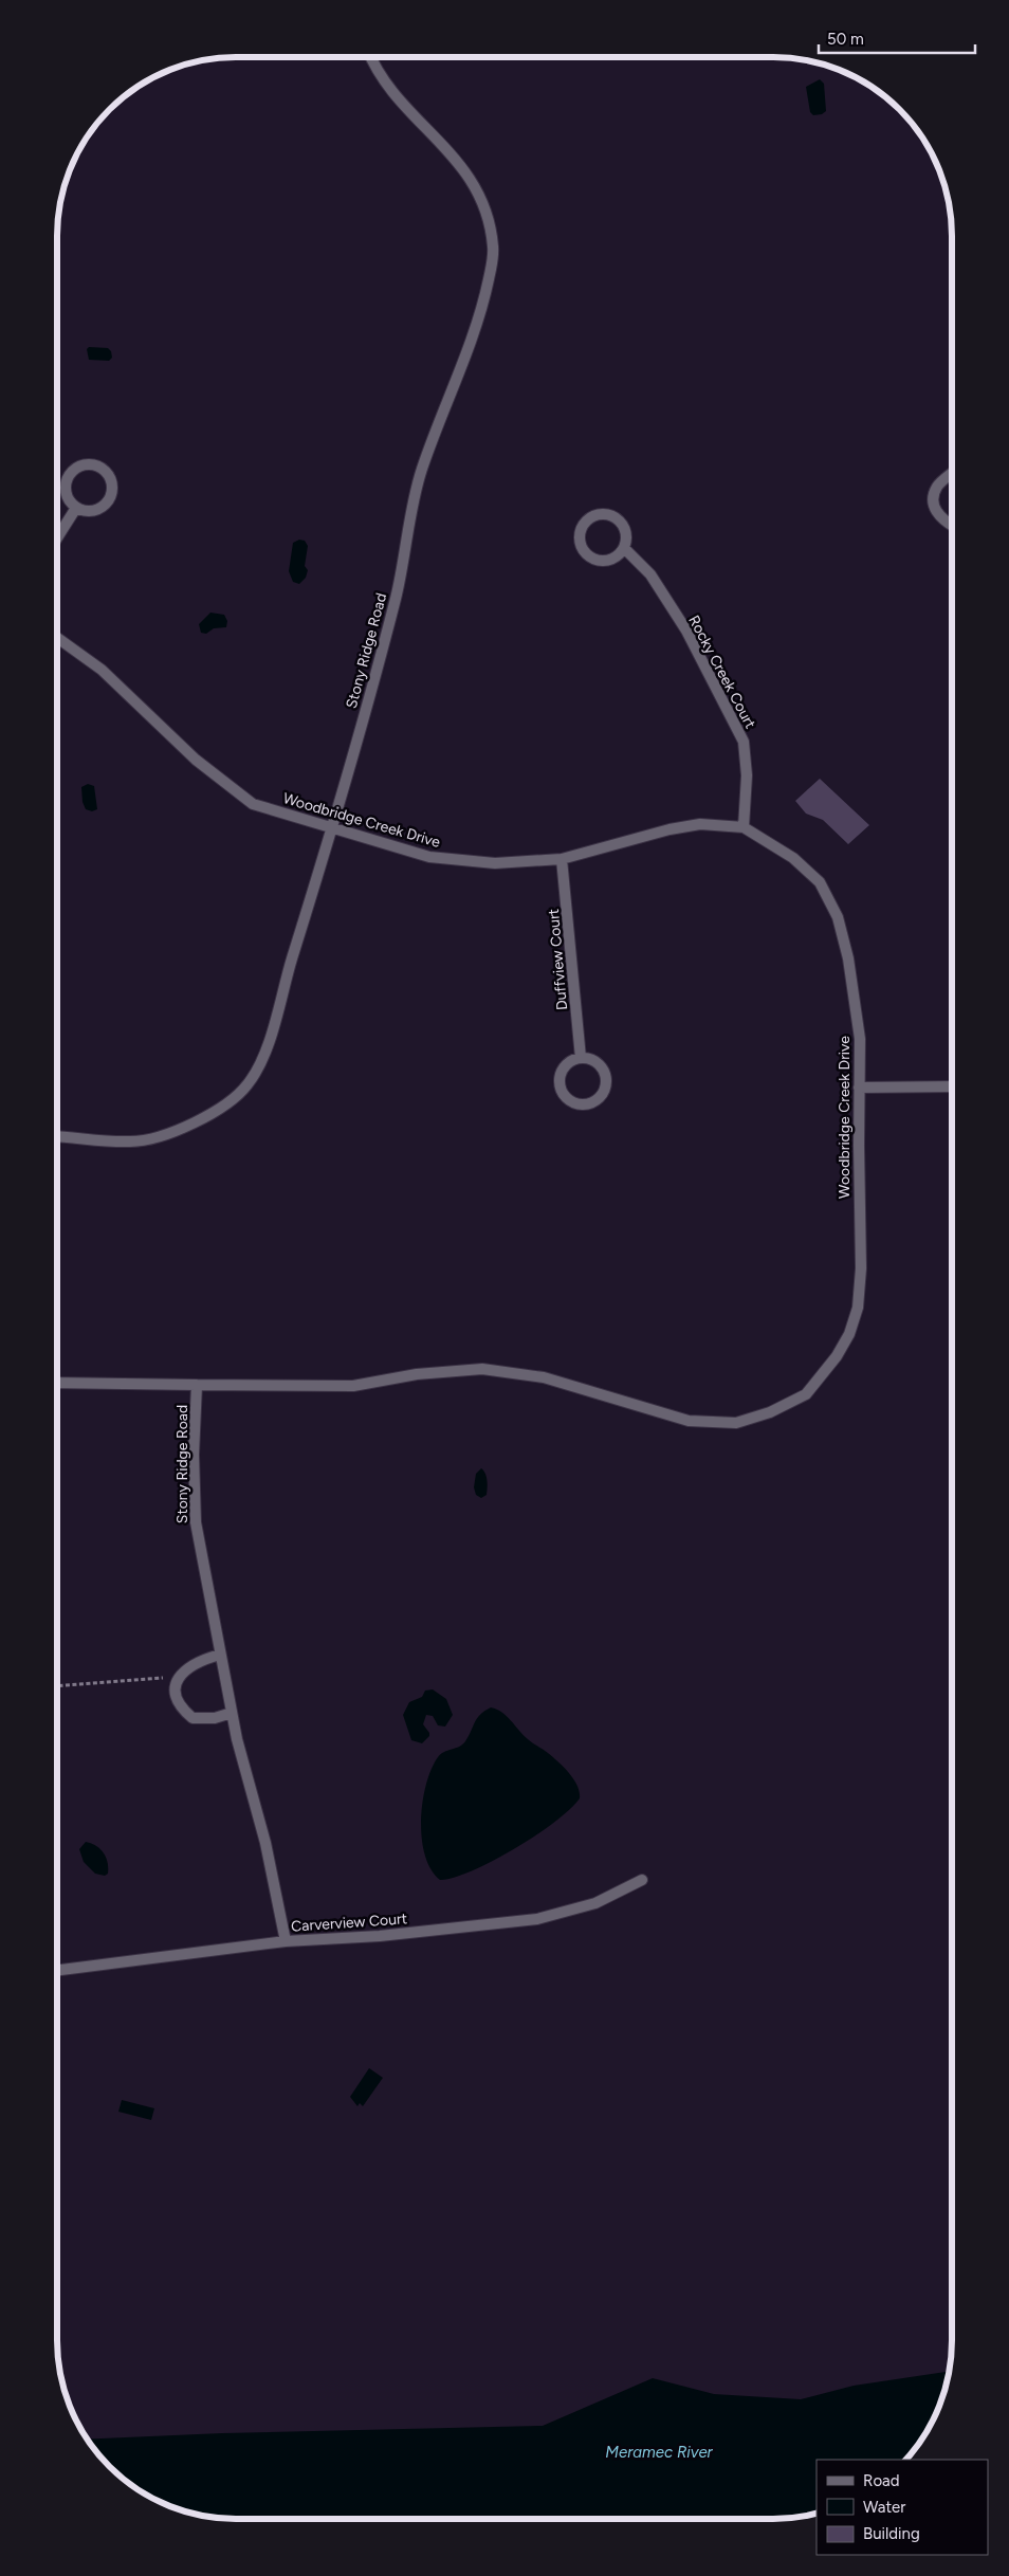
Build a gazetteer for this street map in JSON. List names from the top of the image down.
{
  "streets": {
    "street": [
      "Stony Ridge Road",
      "Rocky Creek Court",
      "Woodbridge Creek Drive",
      "Duffview Court",
      "Carverview Court"
    ]
  },
  "crossings": [
    ["Stony Ridge Road", "Woodbridge Creek Drive"],
    ["Stony Ridge Road", "Carverview Court"],
    ["Rocky Creek Court", "Woodbridge Creek Drive"],
    ["Woodbridge Creek Drive", "Duffview Court"]
  ],
  "water": ["Meramec River"],
  "legend": ["Road", "Water", "Building"],
  "scale_bar": "50 m"
}
